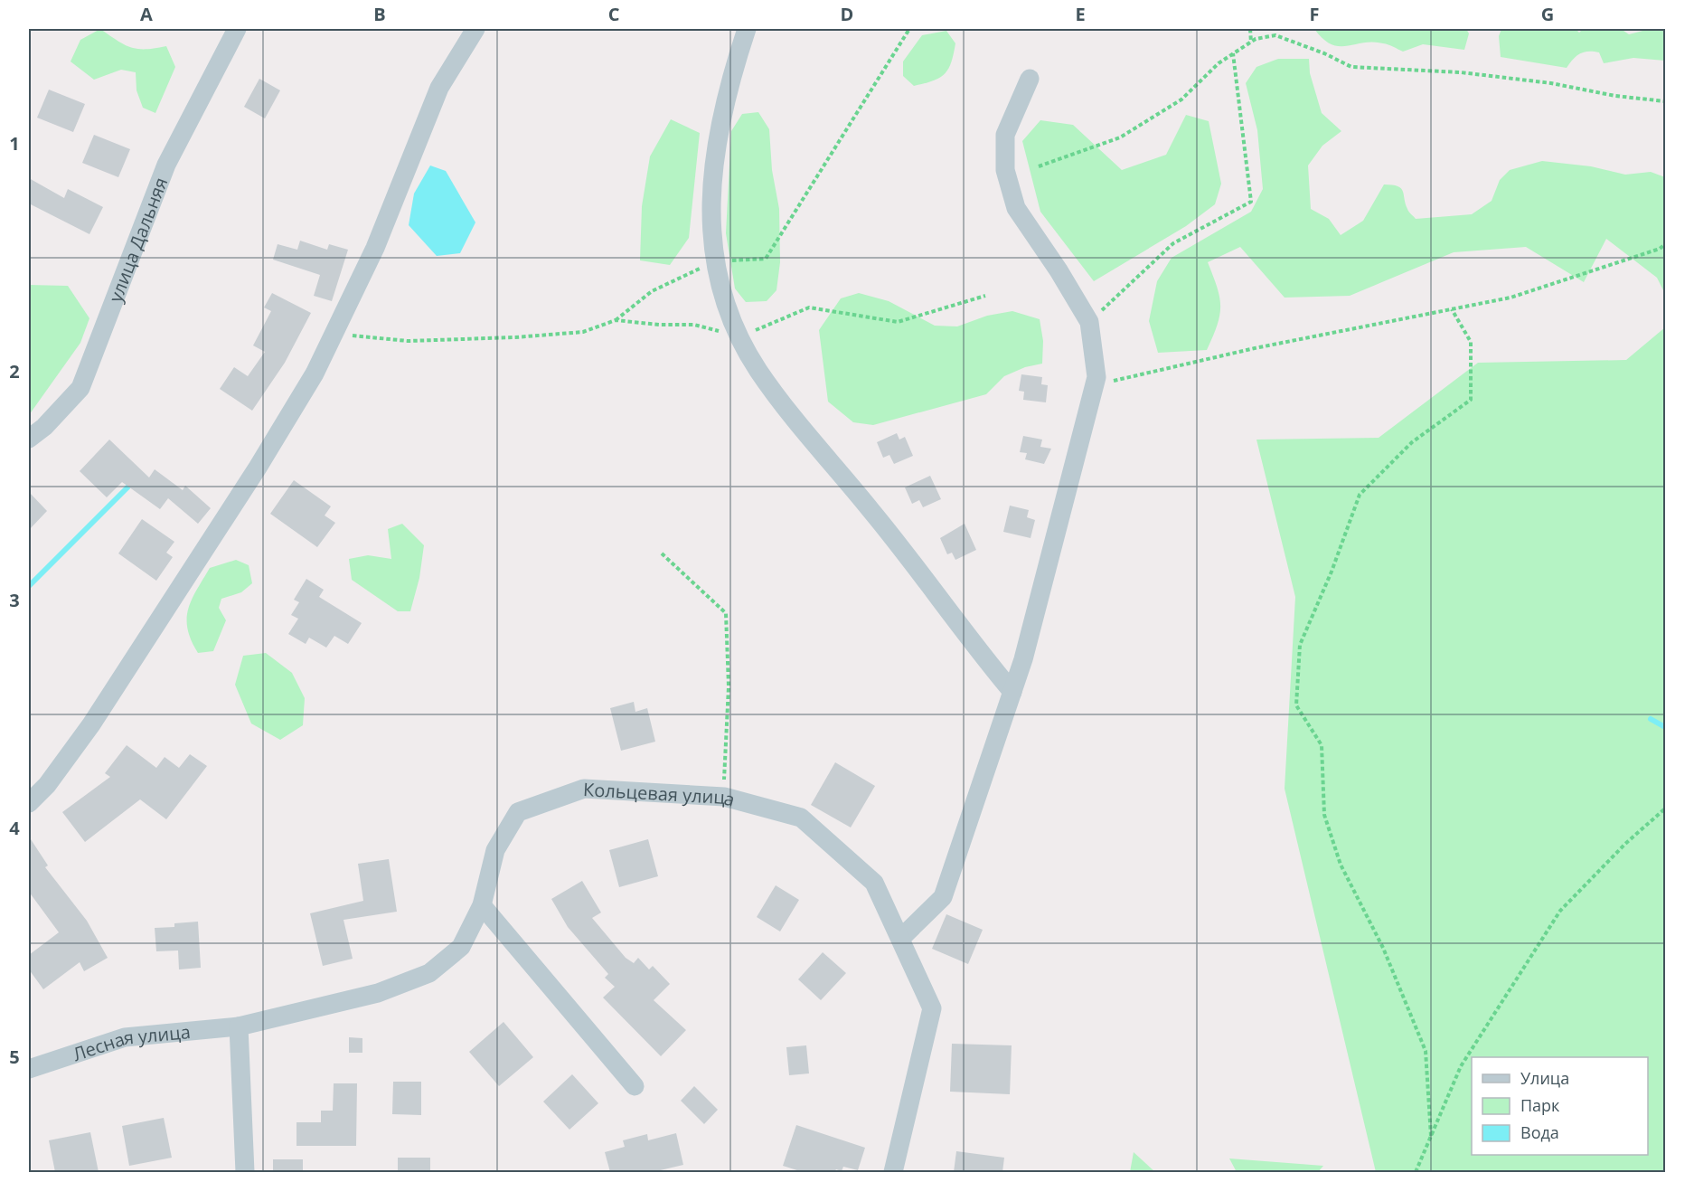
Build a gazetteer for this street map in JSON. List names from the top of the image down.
{
  "streets": {
    "street": ["улица Дальняя", "Кольцевая улица", "Лесная улица"]
  },
  "crossings": [
    ["Кольцевая улица", "Лесная улица"]
  ],
  "legend": ["Улица", "Парк", "Вода"],
  "grid": {
    "columns": [
      "A",
      "B",
      "C",
      "D",
      "E",
      "F",
      "G"
    ],
    "rows": [
      "1",
      "2",
      "3",
      "4",
      "5"
    ]
  }
}
